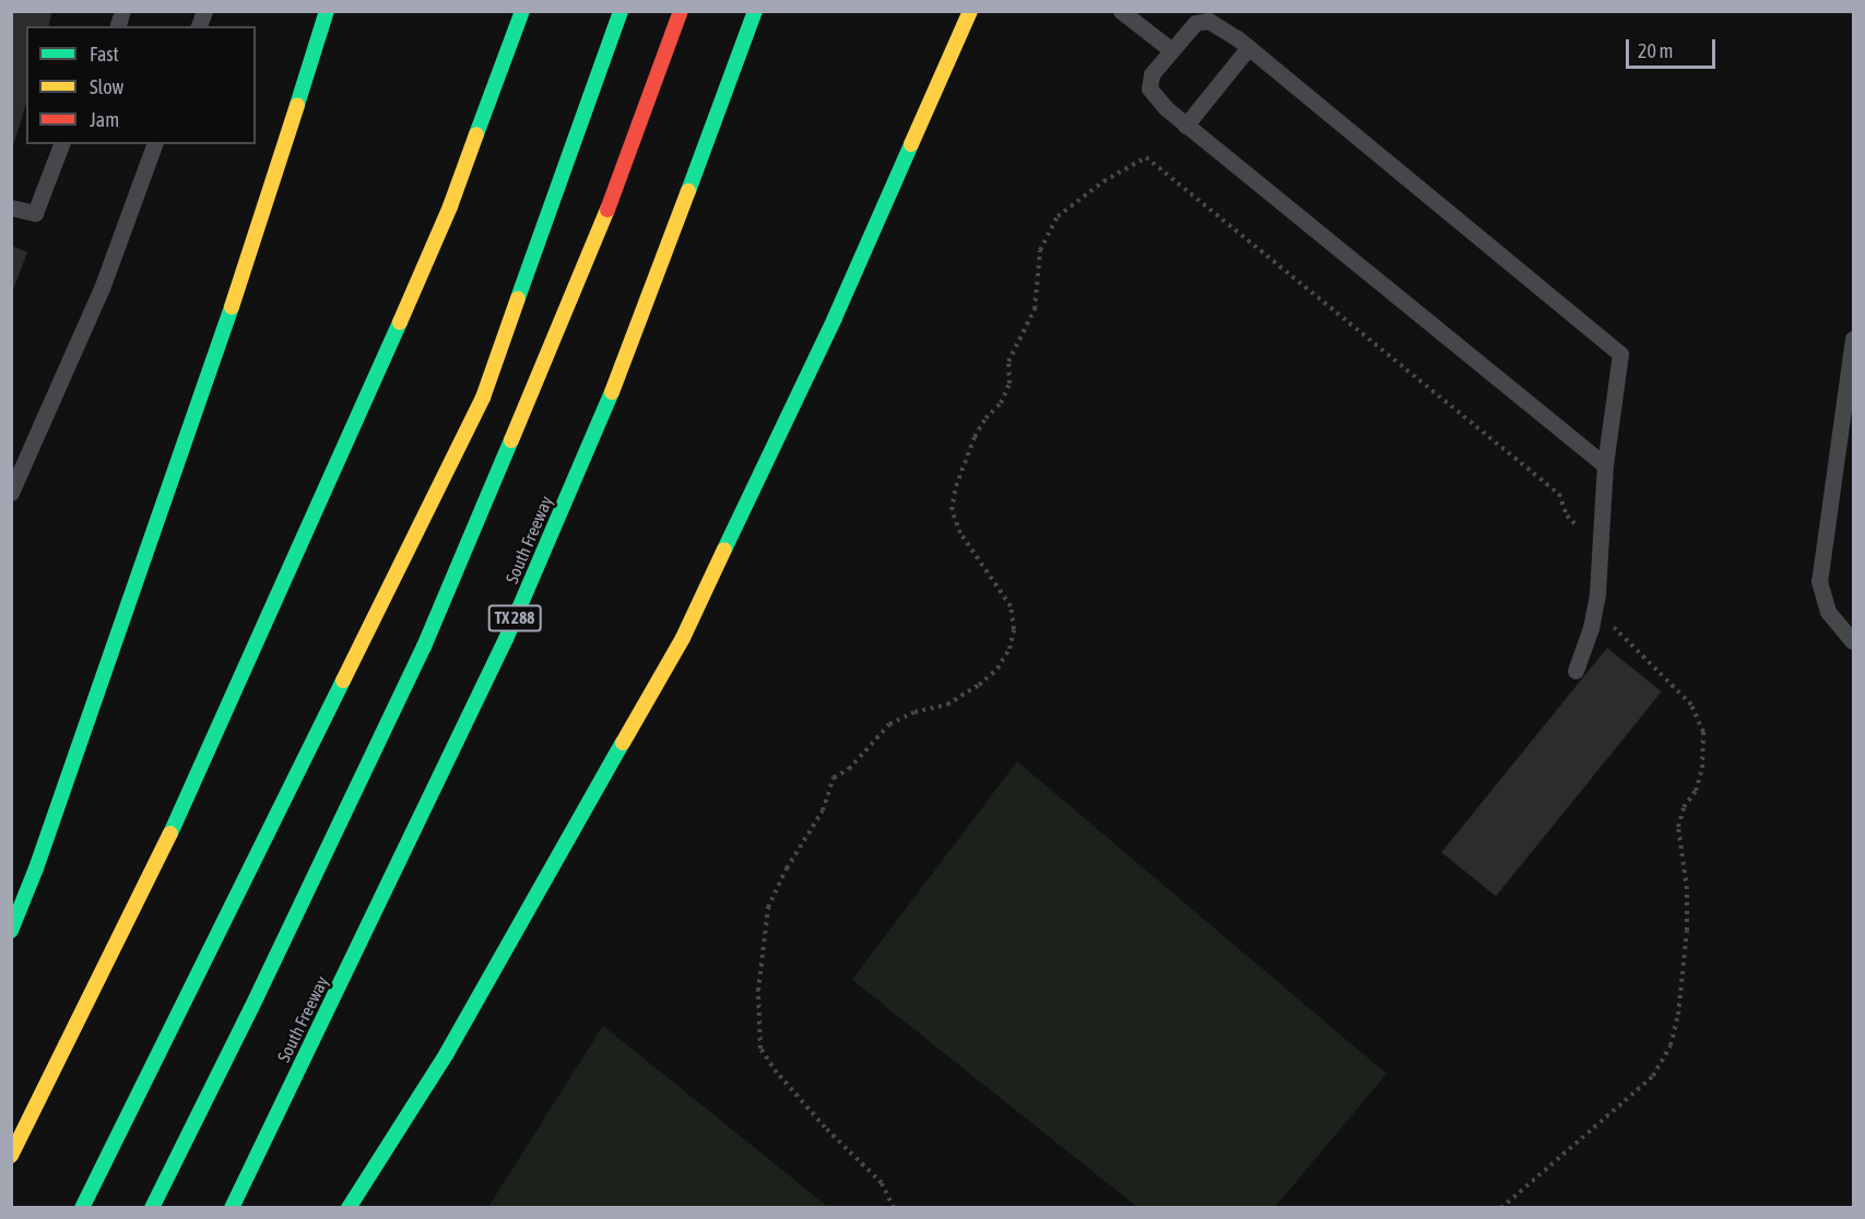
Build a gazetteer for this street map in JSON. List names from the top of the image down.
{
  "streets": {
    "highway": ["South Freeway", "TX 288"]
  },
  "legend": ["Fast", "Slow", "Jam"],
  "scale_bar": "20 m"
}
